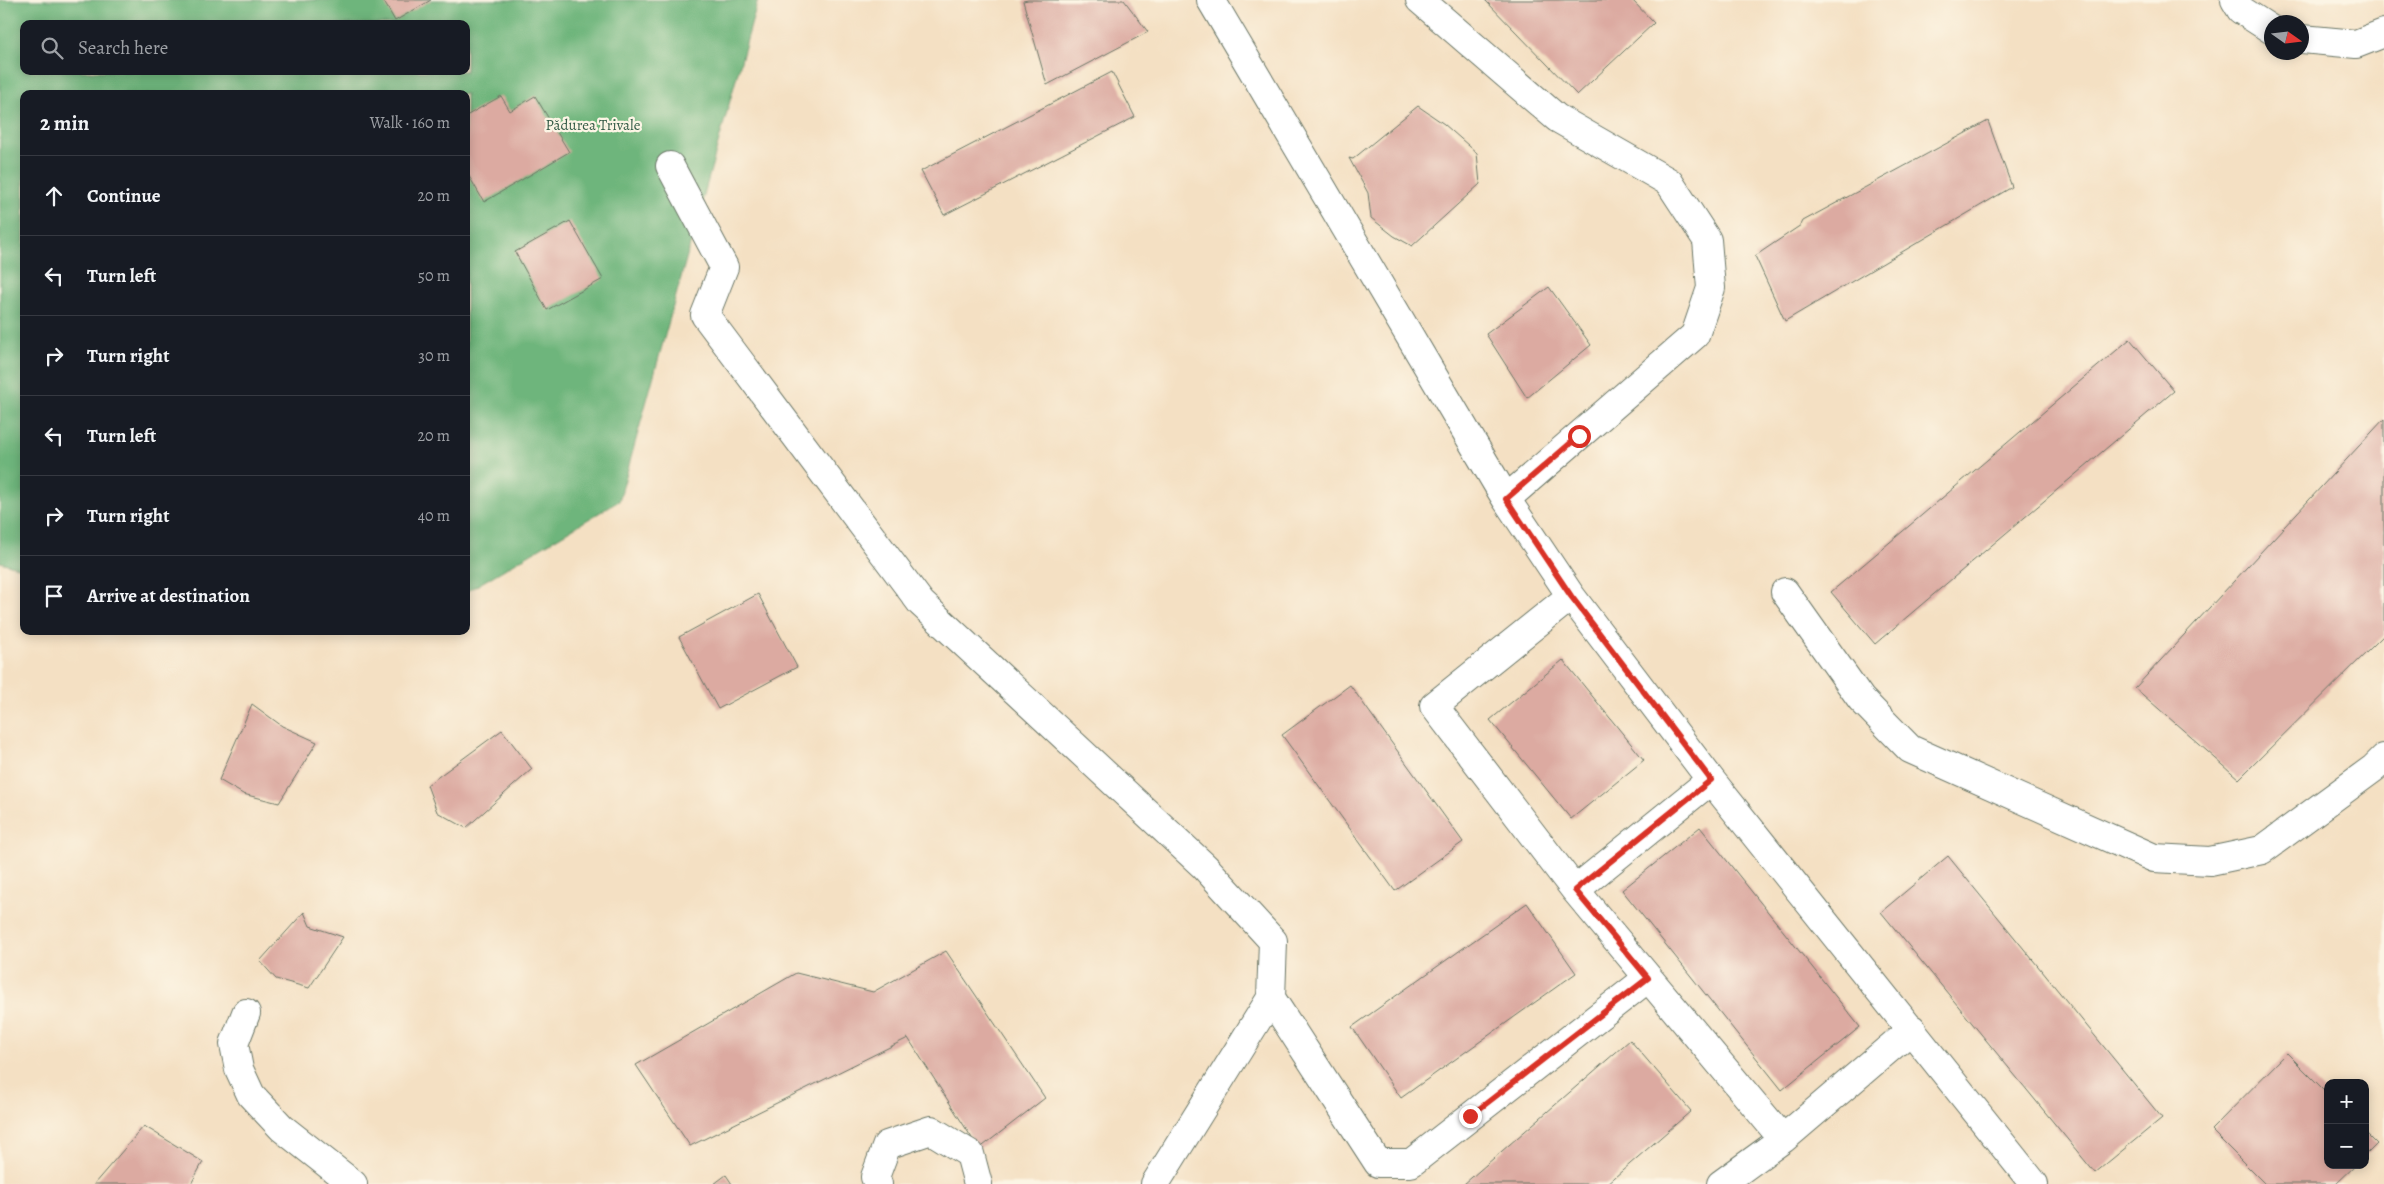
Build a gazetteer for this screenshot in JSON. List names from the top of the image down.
{
  "parks": ["Pădurea Trivale"],
  "north": "right",
  "page": {
    "search": "Search here",
    "heading": ["2 min", "Walk · 160 m"],
    "list": [
      ["Continue", "20 m"],
      ["Turn left", "50 m"],
      ["Turn right", "30 m"],
      ["Turn left", "20 m"],
      ["Turn right", "40 m"],
      "Arrive at destination"
    ],
    "map_buttons": ["+", "−"]
  }
}
